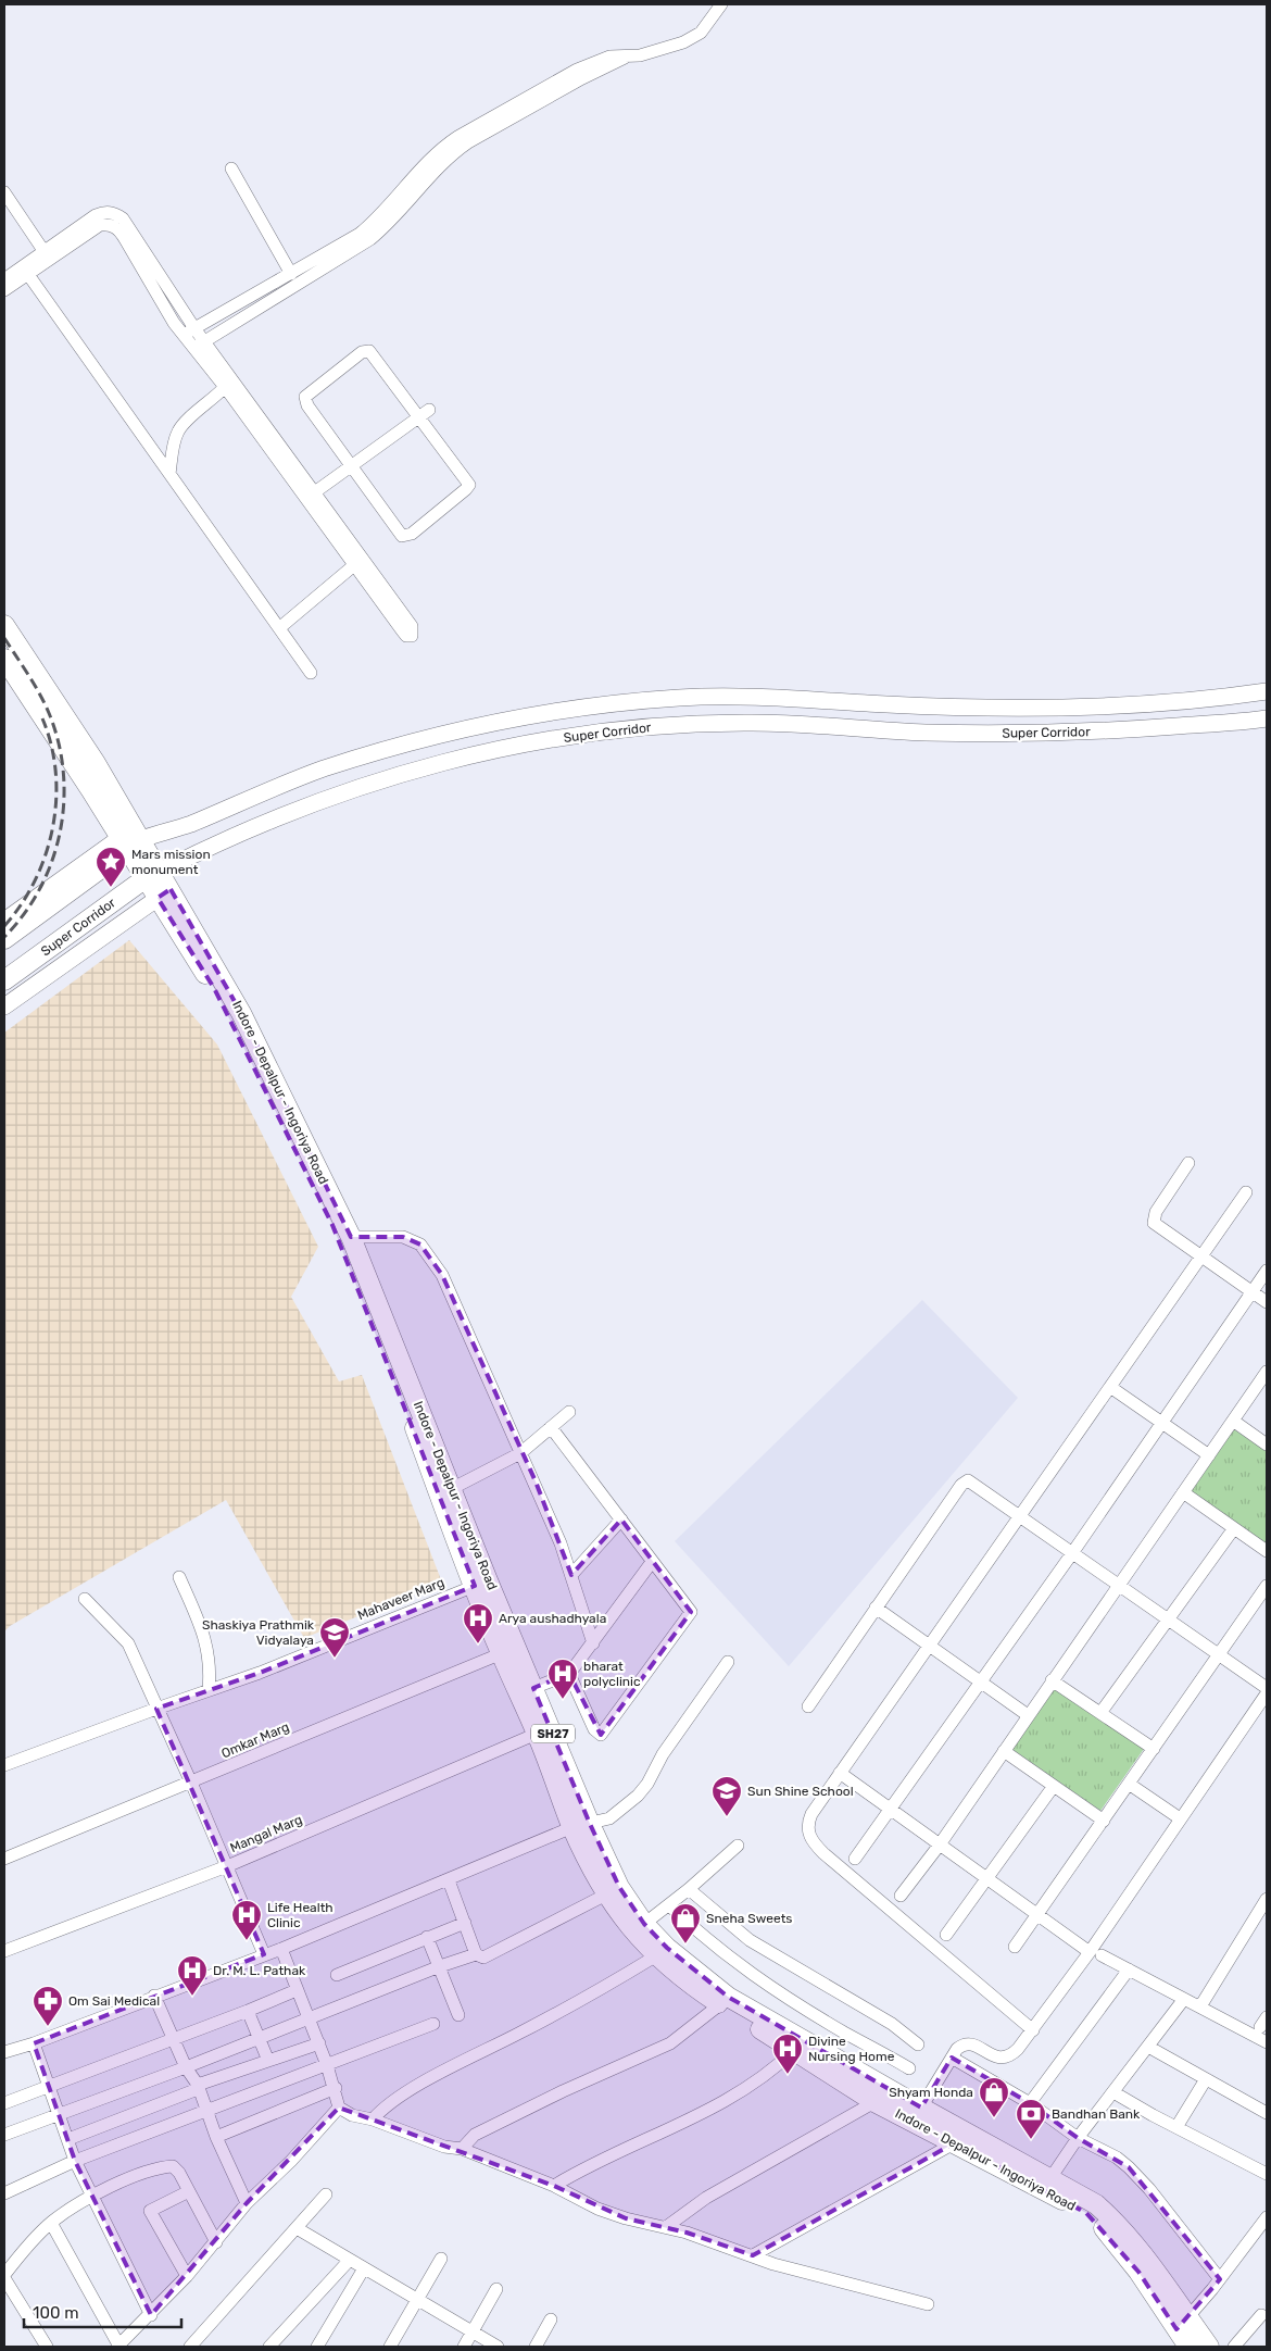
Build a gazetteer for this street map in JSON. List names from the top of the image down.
{
  "streets": {
    "main road": ["Super Corridor", "Indore - Depalpur - Ingoriya Road", "SH27"],
    "street": ["Mahaveer Marg", "Omkar Marg", "Mangal Marg"]
  },
  "crossings": [
    ["Super Corridor", "Indore - Depalpur - Ingoriya Road"],
    ["Indore - Depalpur - Ingoriya Road", "Mahaveer Marg"],
    ["Indore - Depalpur - Ingoriya Road", "Omkar Marg"],
    ["Indore - Depalpur - Ingoriya Road", "Mangal Marg"]
  ],
  "places": {
    "place": ["Mars mission monument"],
    "hospital": [
      "Arya aushadhyala",
      "bharat polyclinic",
      "Life Health Clinic",
      "Dr. M. L. Pathak",
      "Divine Nursing Home"
    ],
    "school or university": ["Shaskiya Prathmik Vidyalaya", "Sun Shine School"],
    "shop": ["Sneha Sweets", "Shyam Honda"],
    "pharmacy": ["Om Sai Medical"],
    "bank": ["Bandhan Bank"]
  },
  "scale_bar": "100 m"
}
